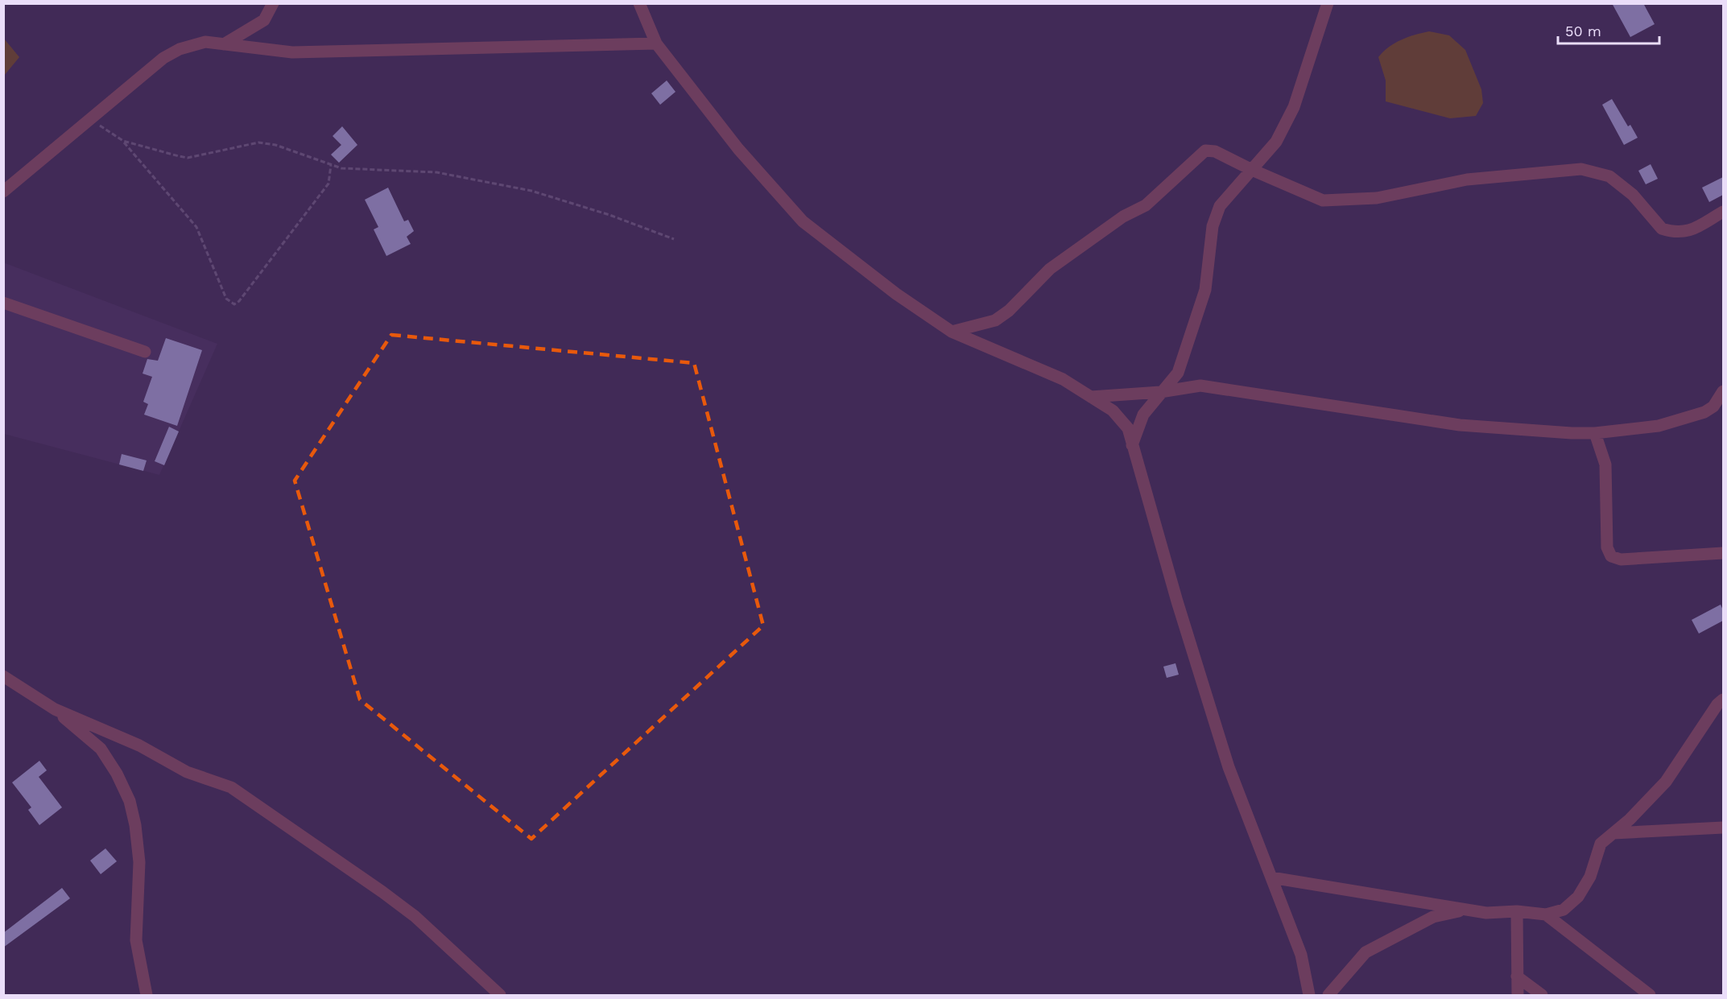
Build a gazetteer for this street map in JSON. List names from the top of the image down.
{
  "scale_bar": "50 m"
}
